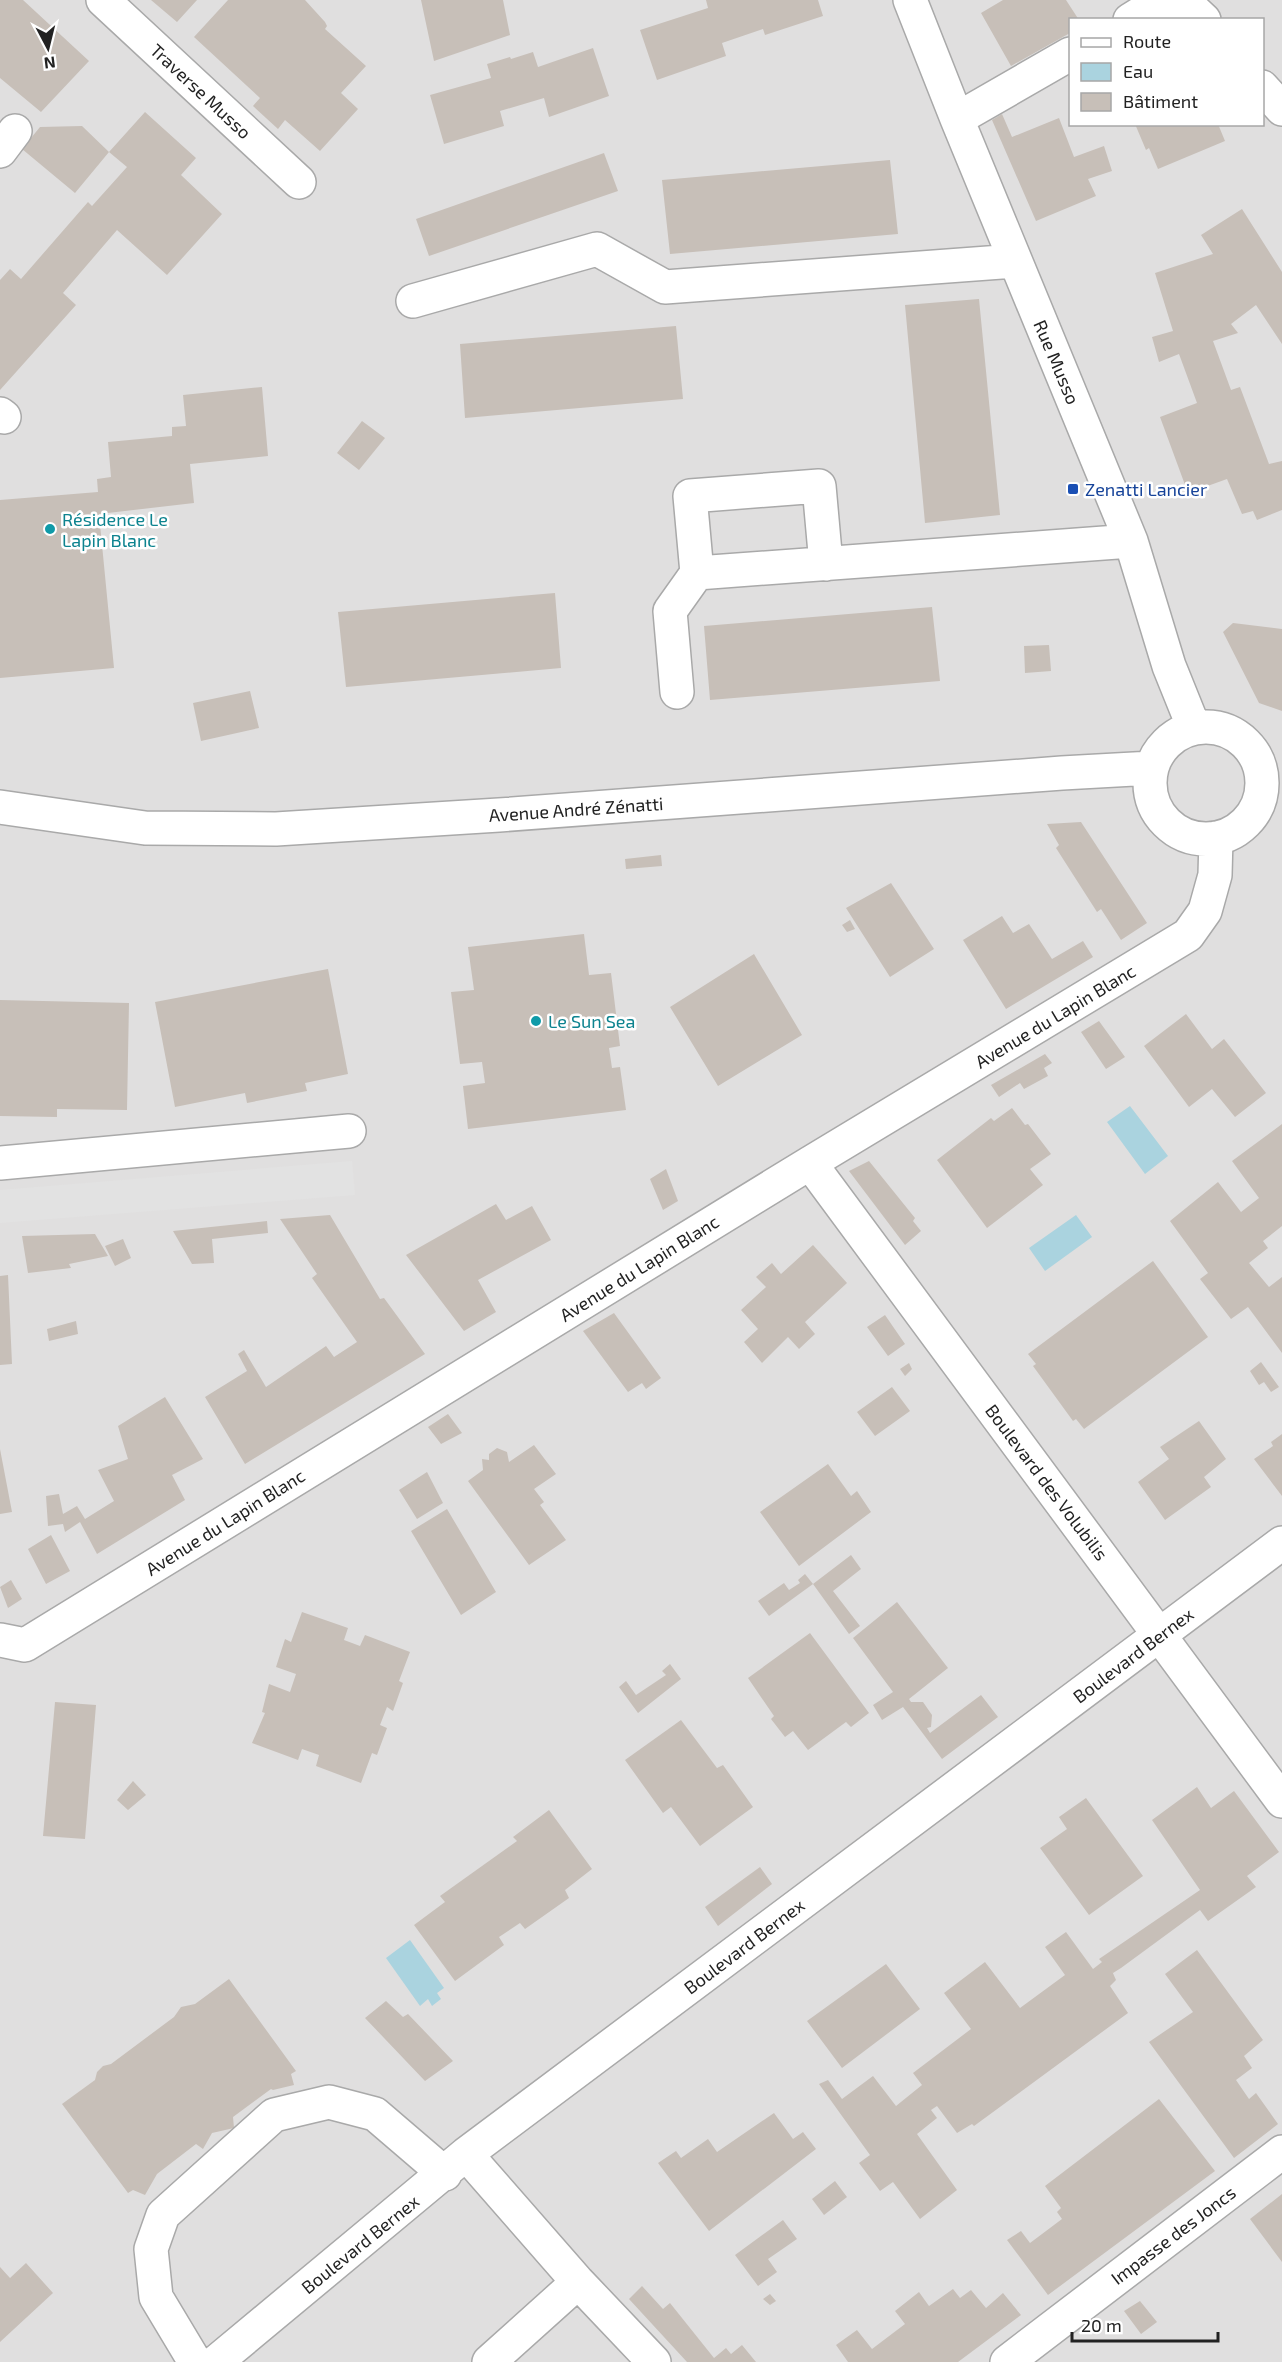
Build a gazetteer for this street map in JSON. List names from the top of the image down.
{
  "streets": {
    "street": [
      "Traverse Musso",
      "Rue Musso",
      "Avenue André Zénatti",
      "Avenue du Lapin Blanc",
      "Boulevard des Volubilis",
      "Boulevard Bernex",
      "Impasse des Joncs"
    ]
  },
  "crossings": [
    ["Rue Musso", "Avenue André Zénatti"],
    ["Rue Musso", "Avenue du Lapin Blanc"],
    ["Avenue André Zénatti", "Avenue du Lapin Blanc"],
    ["Avenue du Lapin Blanc", "Boulevard des Volubilis"],
    ["Boulevard des Volubilis", "Boulevard Bernex"]
  ],
  "places": {
    "transit": ["Zenatti Lancier"],
    "other": ["Résidence Le Lapin Blanc", "Le Sun Sea"]
  },
  "legend": ["Route", "Eau", "Bâtiment"],
  "scale_bar": "20 m",
  "north": "bottom"
}
